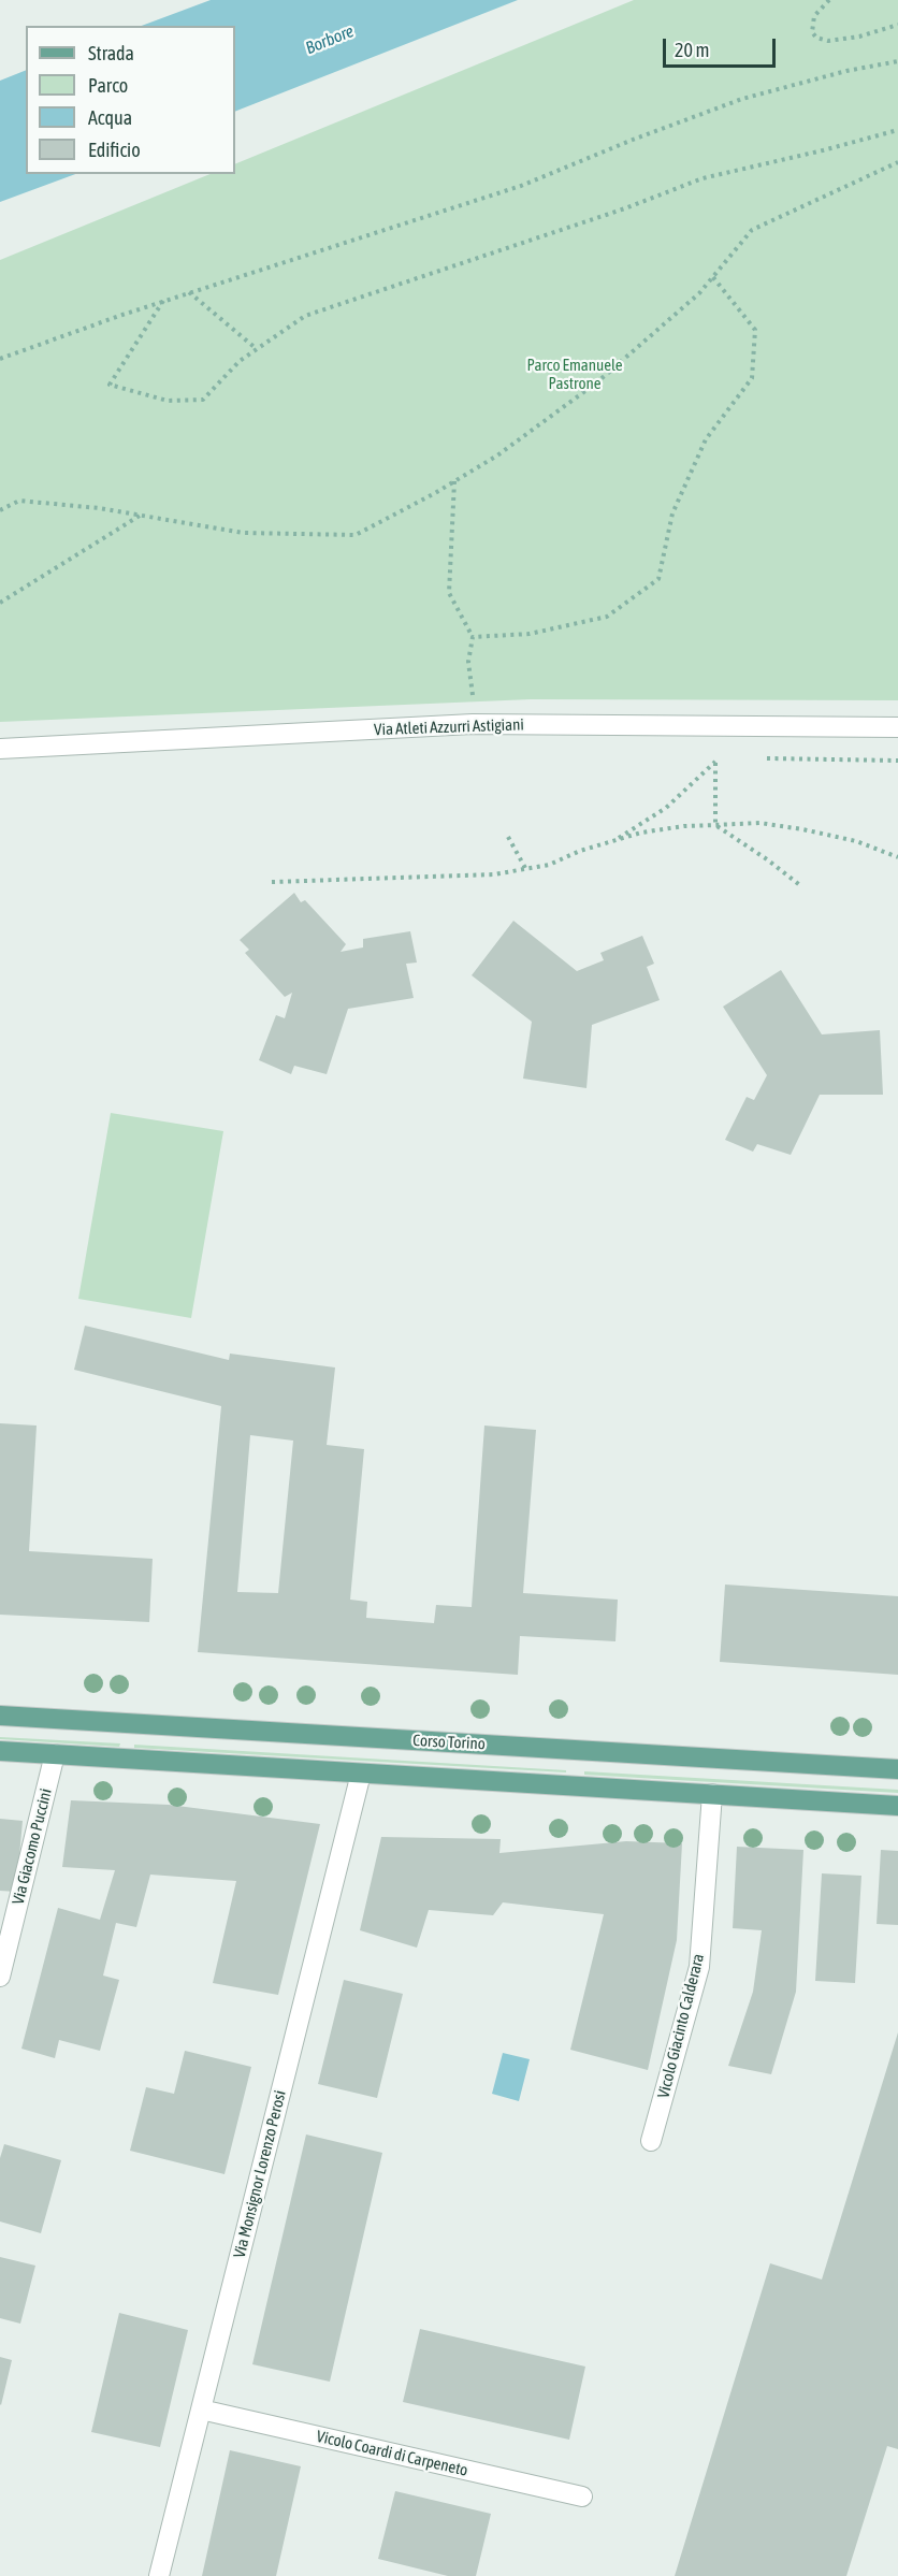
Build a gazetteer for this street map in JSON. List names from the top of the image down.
{
  "streets": {
    "main road": ["Corso Torino"],
    "street": [
      "Via Atleti Azzurri Astigiani",
      "Via Giacomo Puccini",
      "Vicolo Giacinto Calderara",
      "Via Monsignor Lorenzo Perosi",
      "Vicolo Coardi di Carpeneto"
    ]
  },
  "crossings": [
    ["Via Monsignor Lorenzo Perosi", "Vicolo Coardi di Carpeneto"]
  ],
  "water": ["Borbore"],
  "parks": ["Parco Emanuele Pastrone"],
  "legend": [
    "Strada",
    "Parco",
    "Acqua",
    "Edificio"
  ],
  "scale_bar": "20 m"
}
